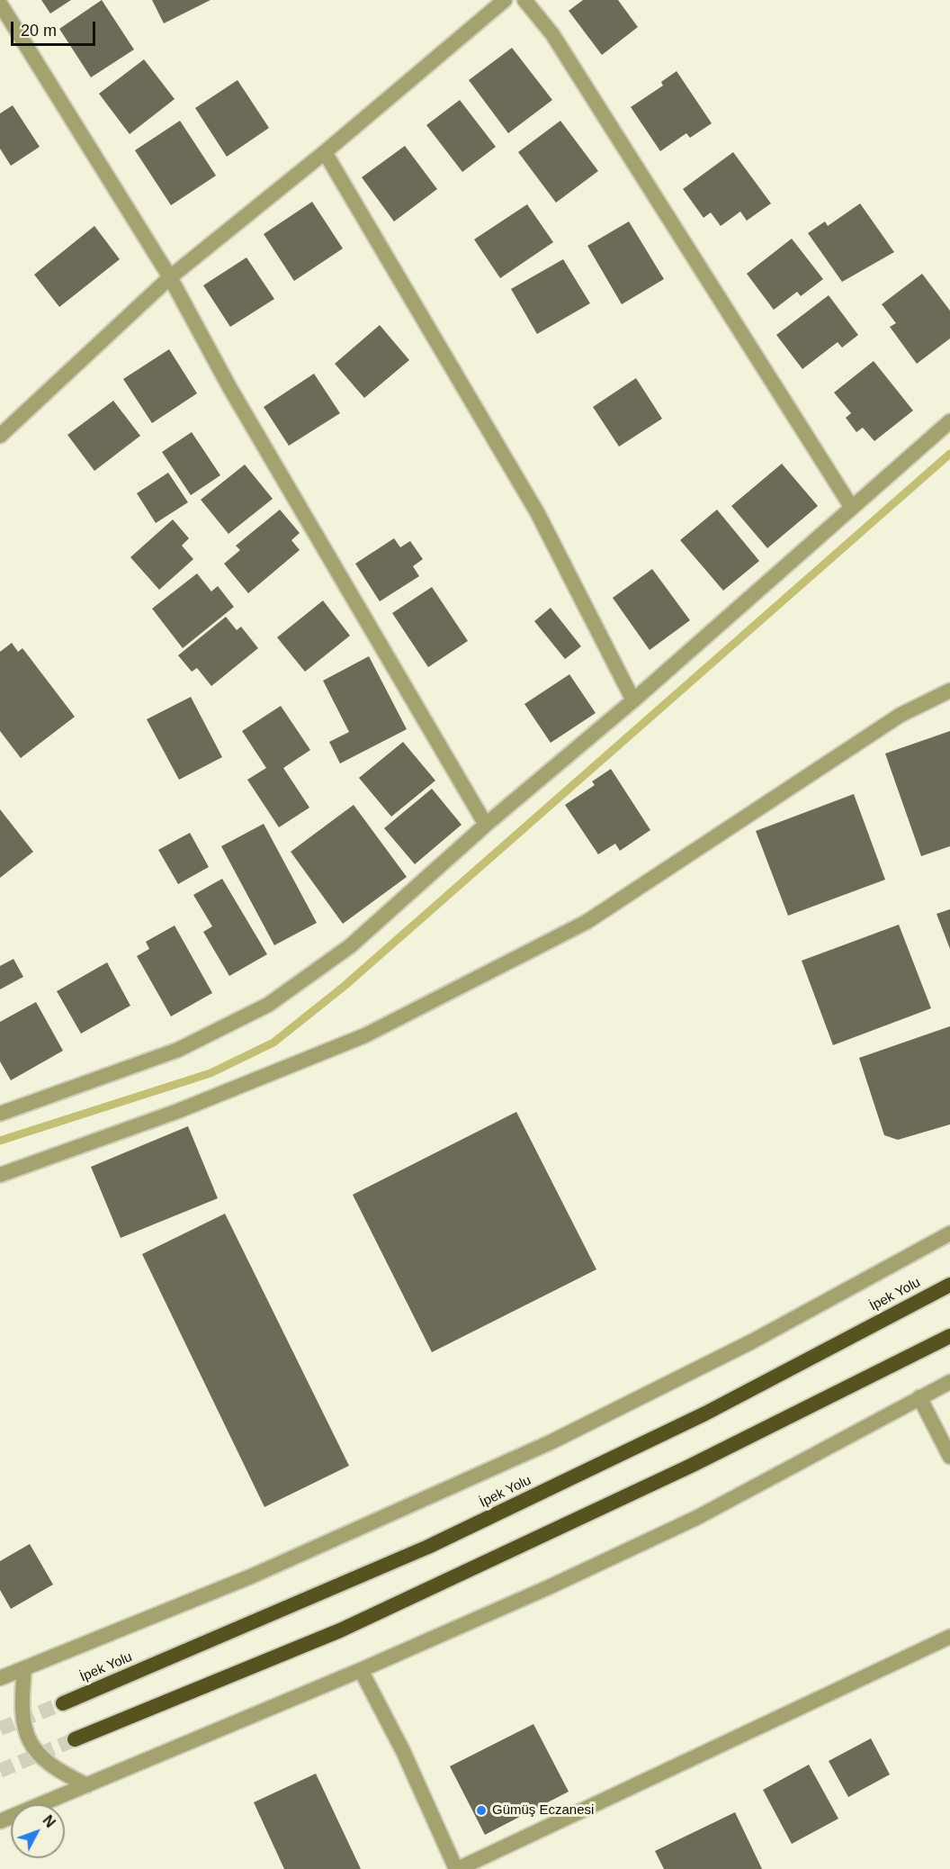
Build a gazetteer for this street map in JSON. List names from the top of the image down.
{
  "streets": {
    "highway": ["İpek Yolu"]
  },
  "places": ["Gümüş Eczanesi"],
  "scale_bar": "20 m",
  "north": "top right"
}
